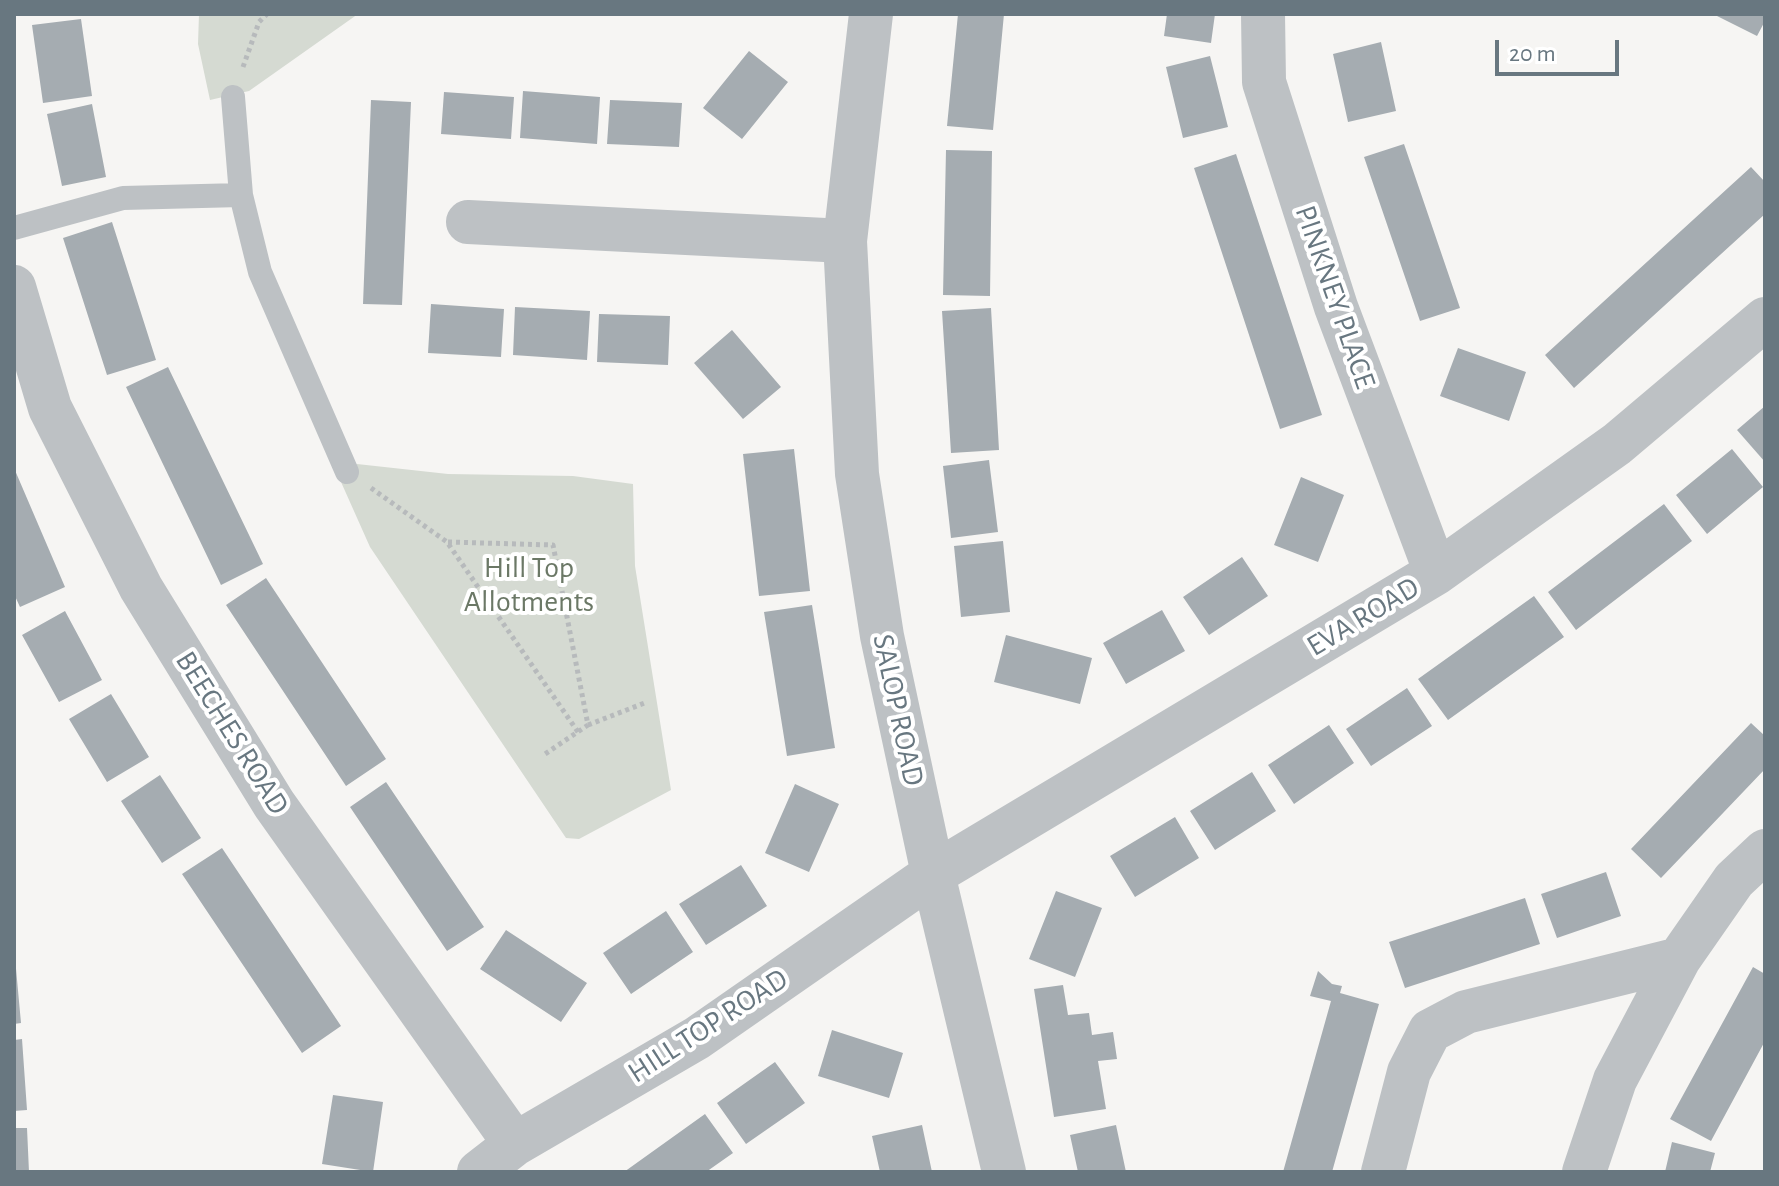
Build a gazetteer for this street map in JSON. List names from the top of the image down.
{
  "streets": {
    "street": [
      "PINKNEY PLACE",
      "EVA ROAD",
      "SALOP ROAD",
      "BEECHES ROAD",
      "HILL TOP ROAD"
    ]
  },
  "crossings": [
    ["PINKNEY PLACE", "EVA ROAD"],
    ["EVA ROAD", "SALOP ROAD"],
    ["EVA ROAD", "HILL TOP ROAD"],
    ["SALOP ROAD", "HILL TOP ROAD"],
    ["BEECHES ROAD", "HILL TOP ROAD"]
  ],
  "parks": ["Hill Top Allotments"],
  "scale_bar": "20 m"
}
